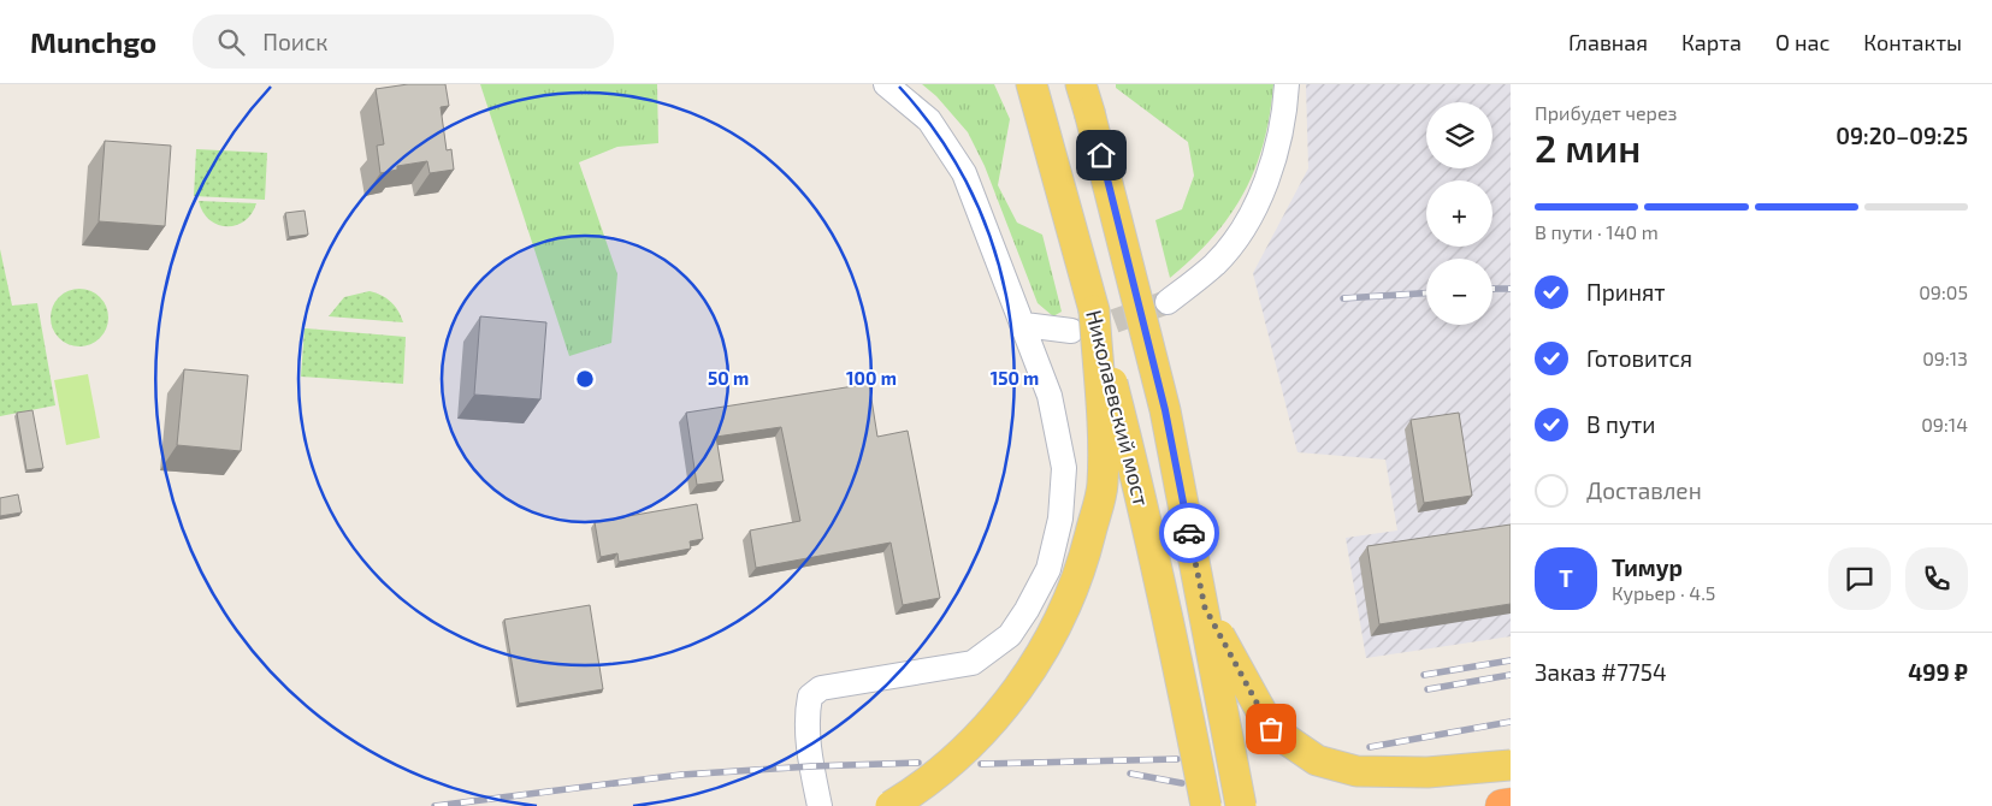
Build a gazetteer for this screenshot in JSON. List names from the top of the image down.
{
  "streets": {
    "main road": ["Николаевский мост"]
  },
  "page": {
    "header": "Munchgo",
    "search": "Поиск",
    "nav": [
      "Главная",
      "Карта",
      "О нас",
      "Контакты"
    ],
    "heading": ["2 мин", "Прибудет через", "09:20–09:25"],
    "panel": [
      "Тимур",
      "Курьер · 4.5",
      "Заказ #7754",
      "499 ₽"
    ],
    "map_buttons": ["+", "−"],
    "bar": "В пути · 140 m",
    "list": [
      ["Принят", "09:05"],
      ["Готовится", "09:13"],
      ["В пути", "09:14"],
      "Доставлен"
    ],
    "round": "Т"
  },
  "rings": ["50 m", "100 m", "150 m"]
}
